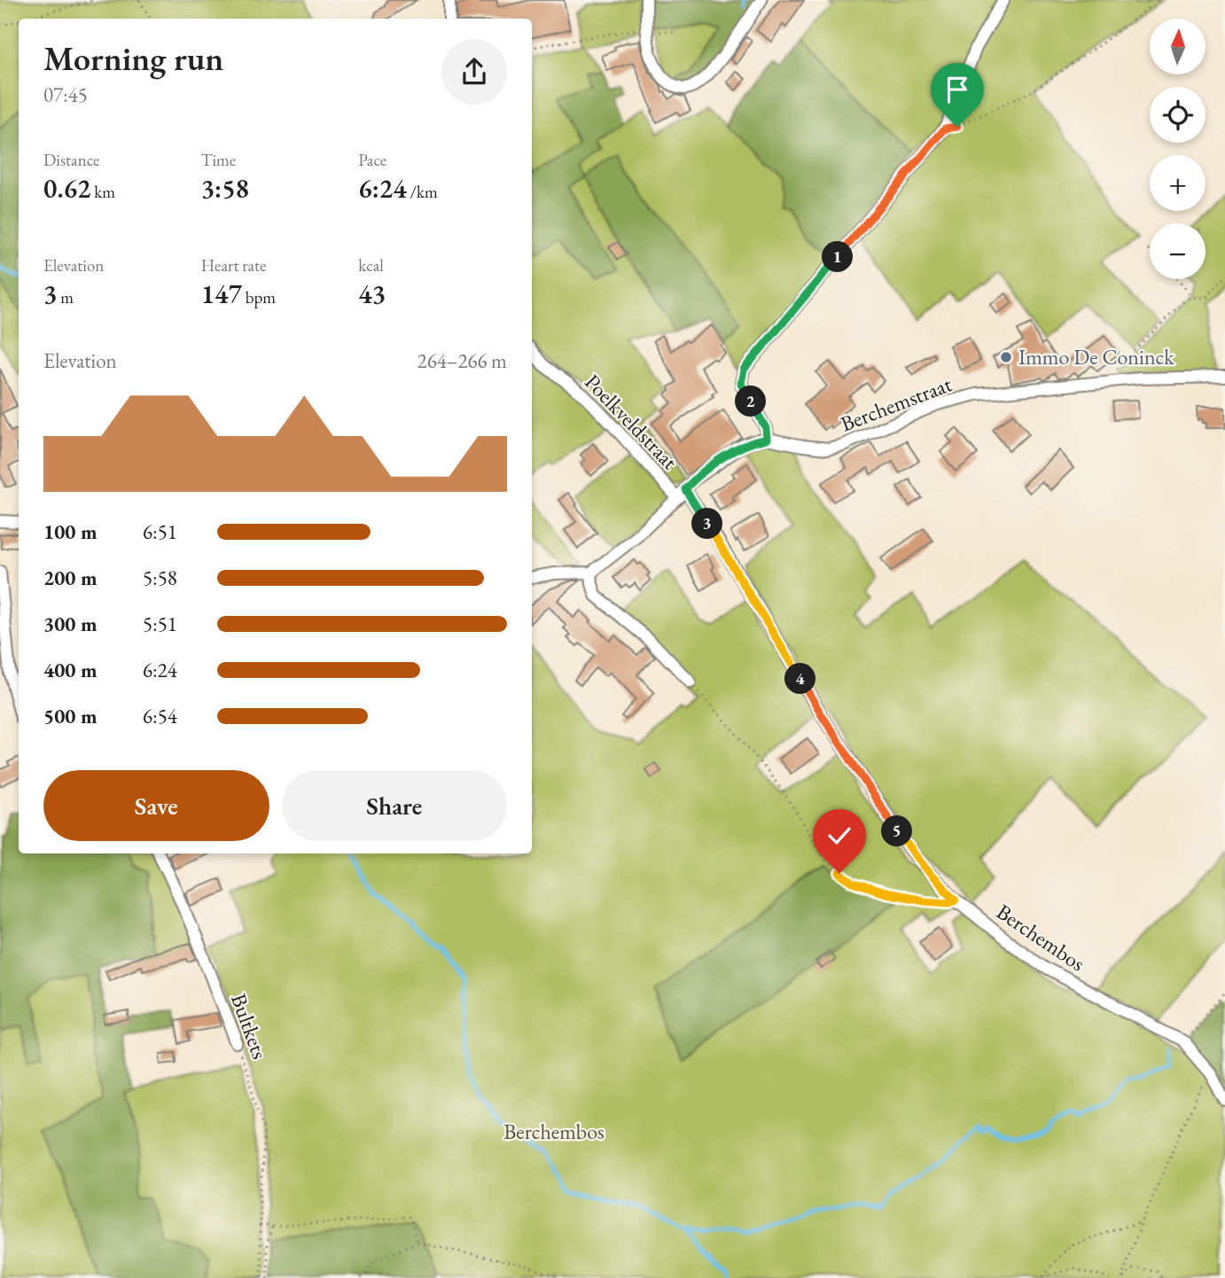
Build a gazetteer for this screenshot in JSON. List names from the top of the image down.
{
  "streets": {
    "street": [
      "Berchemstraat",
      "Poelkveldstraat",
      "Berchembos",
      "Bultkets"
    ]
  },
  "crossings": [
    ["Poelkveldstraat", "Berchembos"]
  ],
  "parks": ["Berchembos"],
  "places": ["Immo De Coninck"],
  "north": "top",
  "page": {
    "map_buttons": ["+", "−"],
    "heading": ["Morning run", "07:45"],
    "stats": [
      ["Distance", "0.62 km"],
      ["Time", "3:58"],
      ["Pace", "6:24 /km"],
      ["Elevation", "3 m"],
      ["Heart rate", "147 bpm"],
      ["kcal", "43"]
    ],
    "pins": [
      "1",
      "2",
      "3",
      "4",
      "5"
    ],
    "chart": ["Elevation", "264–266 m"],
    "list": [
      {
        "name": "100 m",
        "note": "6:51"
      },
      {
        "name": "200 m",
        "note": "5:58"
      },
      {
        "name": "300 m",
        "note": "5:51"
      },
      {
        "name": "400 m",
        "note": "6:24"
      },
      {
        "name": "500 m",
        "note": "6:54"
      }
    ],
    "buttons": ["Save", "Share"]
  }
}
